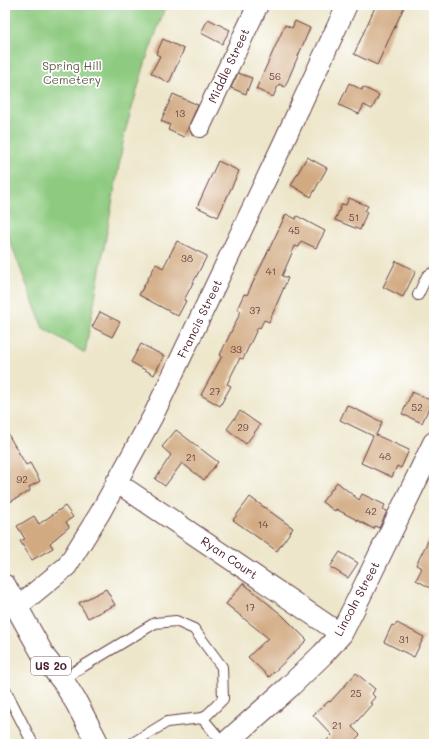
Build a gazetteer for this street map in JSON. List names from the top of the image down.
{
  "streets": {
    "main road": ["Lincoln Street", "US 20"],
    "street": ["Middle Street", "Francis Street", "Ryan Court"]
  },
  "crossings": [
    ["Francis Street", "Ryan Court"],
    ["Francis Street", "US 20"],
    ["Ryan Court", "Lincoln Street"]
  ],
  "parks": ["Spring Hill Cemetery"],
  "house_numbers": [
    "56",
    "13",
    "51",
    "45",
    "38",
    "41",
    "37",
    "33",
    "27",
    "52",
    "29",
    "48",
    "21",
    "92",
    "42",
    "14",
    "17",
    "31",
    "25",
    "21"
  ]
}
